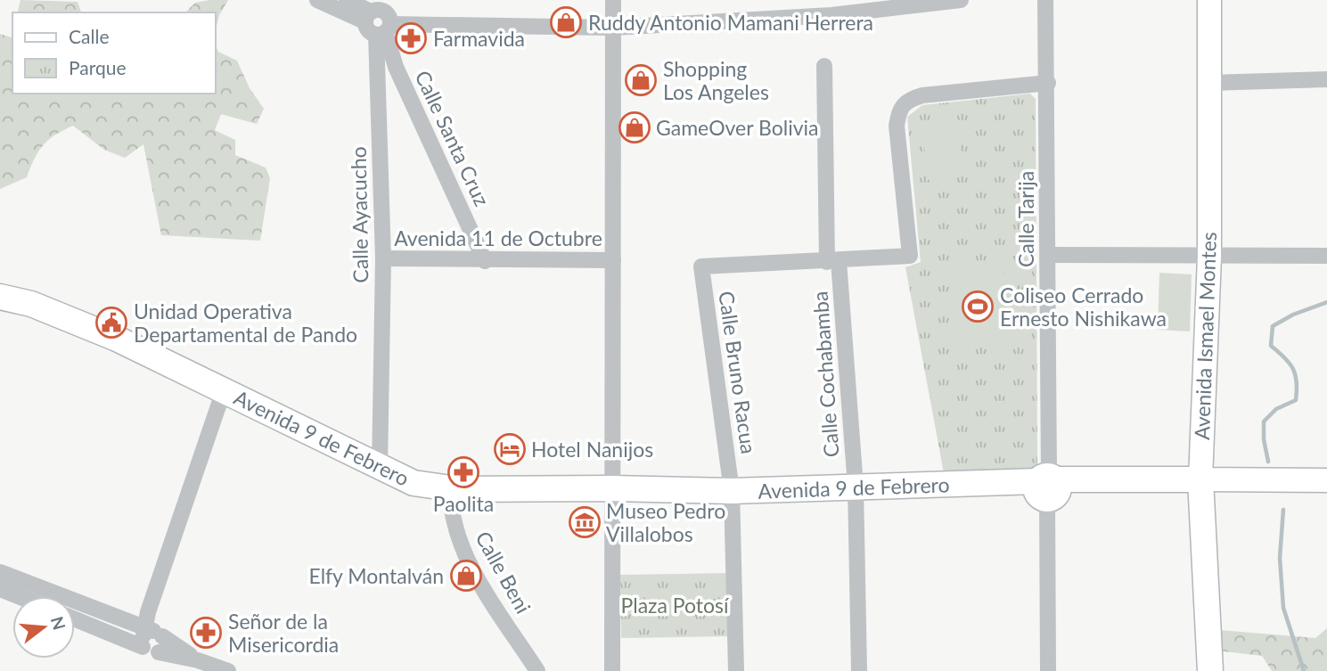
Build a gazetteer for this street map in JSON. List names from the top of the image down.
{
  "streets": {
    "main road": ["Avenida Ismael Montes", "Avenida 9 de Febrero"],
    "street": [
      "Calle Santa Cruz",
      "Calle Ayacucho",
      "Calle Tarija",
      "Avenida 11 de Octubre",
      "Calle Bruno Racua",
      "Calle Cochabamba",
      "Calle Beni"
    ]
  },
  "crossings": [
    ["Calle Santa Cruz", "Calle Ayacucho"],
    ["Calle Santa Cruz", "Avenida 11 de Octubre"],
    ["Calle Ayacucho", "Avenida 11 de Octubre"],
    ["Calle Ayacucho", "Avenida 9 de Febrero"],
    ["Calle Tarija", "Avenida 9 de Febrero"],
    ["Avenida Ismael Montes", "Avenida 9 de Febrero"],
    ["Calle Bruno Racua", "Calle Cochabamba"],
    ["Calle Bruno Racua", "Avenida 9 de Febrero"],
    ["Calle Cochabamba", "Avenida 9 de Febrero"],
    ["Avenida 9 de Febrero", "Calle Beni"]
  ],
  "parks": ["Plaza Potosí"],
  "places": {
    "shop": [
      "Ruddy Antonio Mamani Herrera",
      "Shopping Los Angeles",
      "GameOver Bolivia",
      "Elfy Montalván"
    ],
    "pharmacy": ["Farmavida", "Paolita", "Señor de la Misericordia"],
    "sports": ["Coliseo Cerrado Ernesto Nishikawa"],
    "public building": ["Unidad Operativa Departamental de Pando"],
    "hotel": ["Hotel Nanijos"],
    "museum": ["Museo Pedro Villalobos"]
  },
  "legend": ["Calle", "Parque"],
  "north": "right"
}
